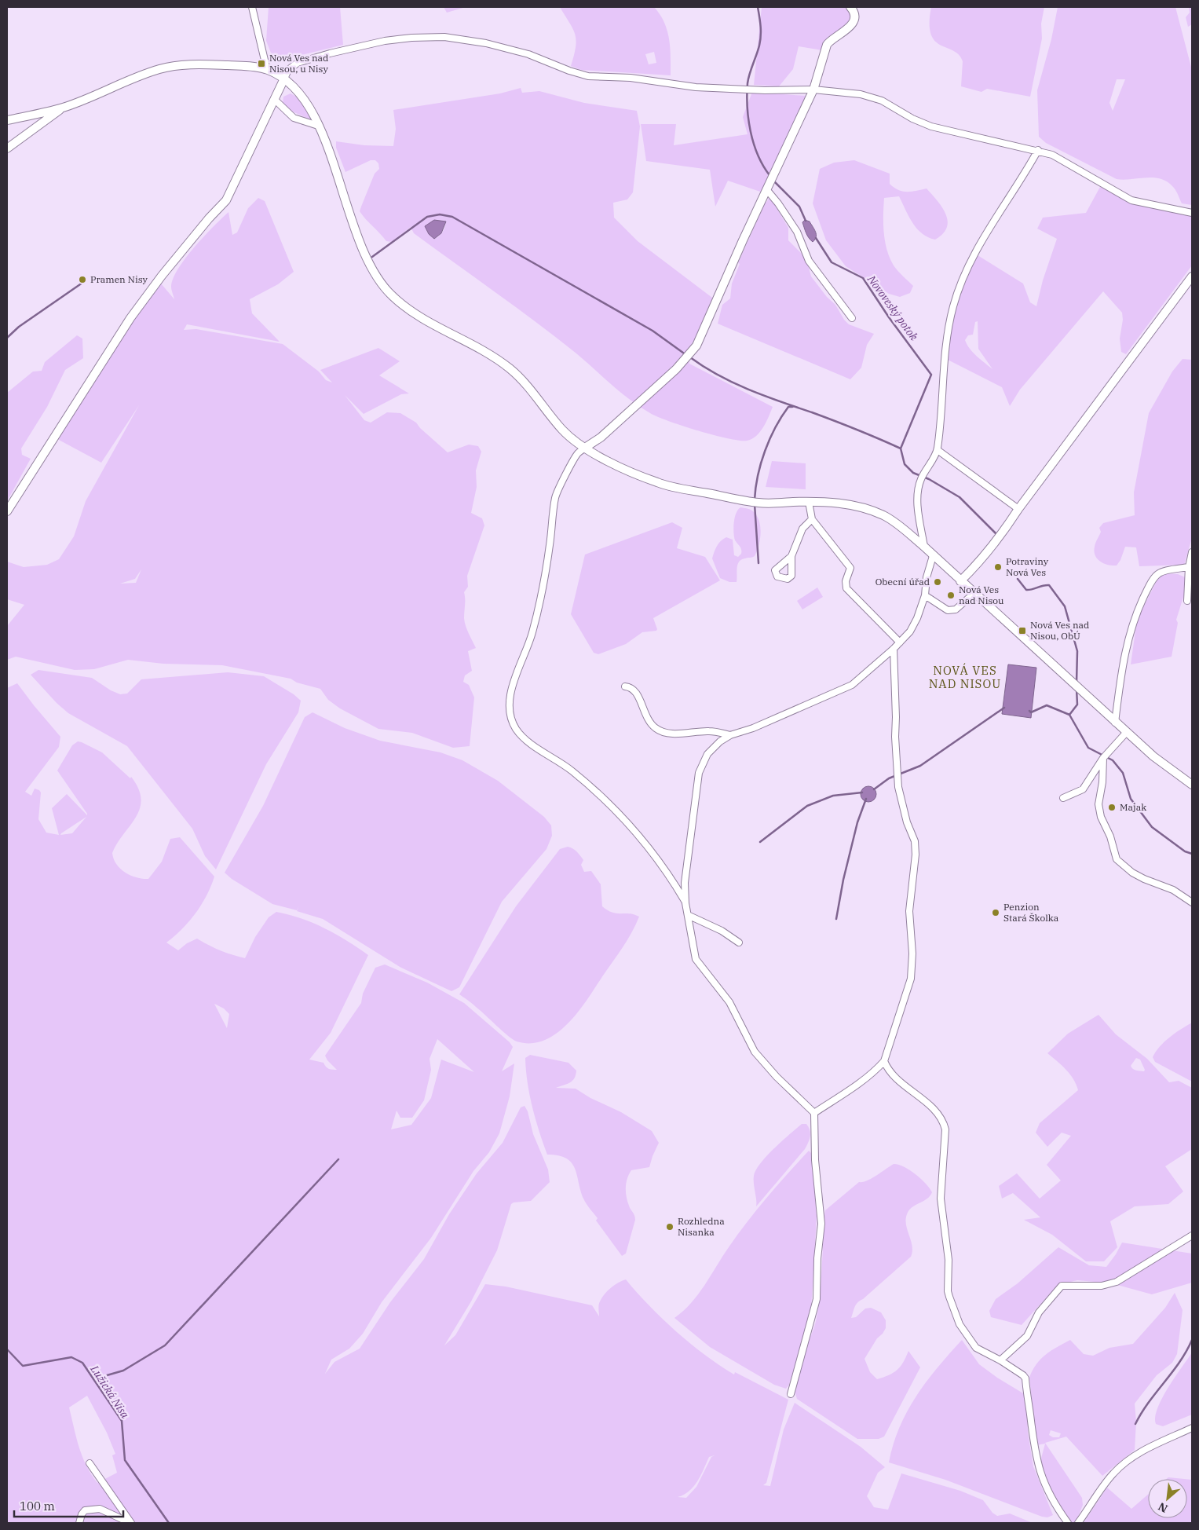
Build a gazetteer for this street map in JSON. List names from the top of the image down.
{
  "districts": ["NOVÁ VES NAD NISOU"],
  "water": ["Novoveský potok", "Lužická Nisa"],
  "places": {
    "transit": ["Nová Ves nad Nisou, u Nisy", "Nová Ves nad Nisou, ObÚ"],
    "other": [
      "Pramen Nisy",
      "Potraviny Nová Ves",
      "Obecní úřad",
      "Nová Ves nad Nisou",
      "Majak",
      "Penzion Stará Školka",
      "Rozhledna Nisanka"
    ]
  },
  "scale_bar": "100 m",
  "north": "bottom left"
}
